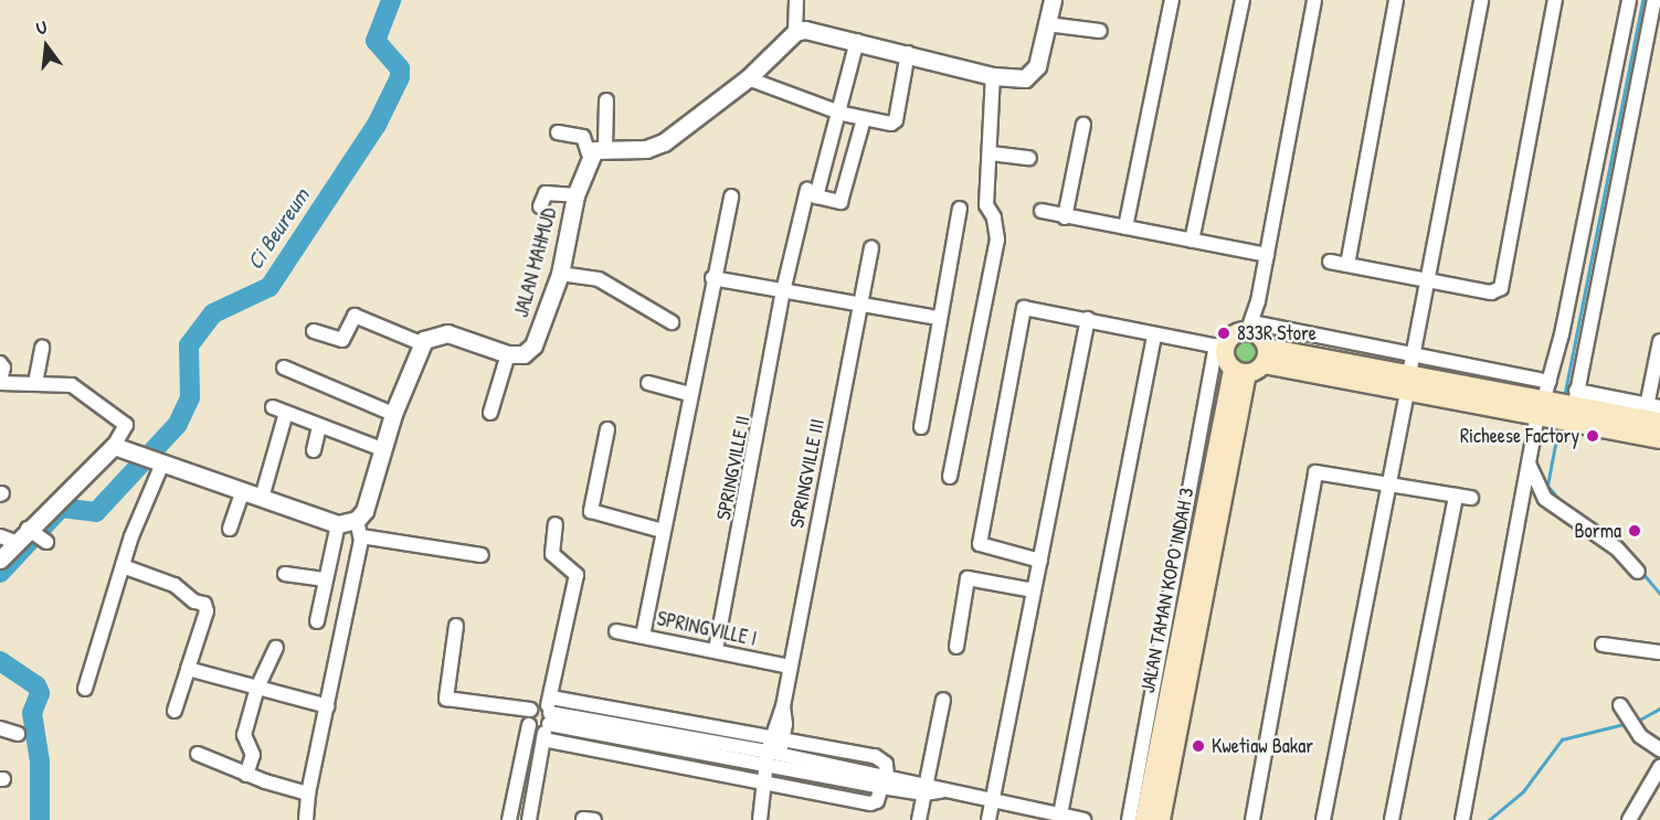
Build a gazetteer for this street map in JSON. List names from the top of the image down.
{
  "streets": {
    "main road": ["JALAN TAMAN KOPO INDAH 3"],
    "street": [
      "JALAN MAHMUD",
      "SPRINGVILLE II",
      "SPRINGVILLE III",
      "SPRINGVILLE I"
    ]
  },
  "crossings": [
    ["SPRINGVILLE II", "SPRINGVILLE I"],
    ["SPRINGVILLE III", "SPRINGVILLE I"]
  ],
  "water": ["Ci Beureum"],
  "places": [
    "833R Store",
    "Richeese Factory",
    "Borma",
    "Kwetiaw Bakar"
  ],
  "north": "top"
}
